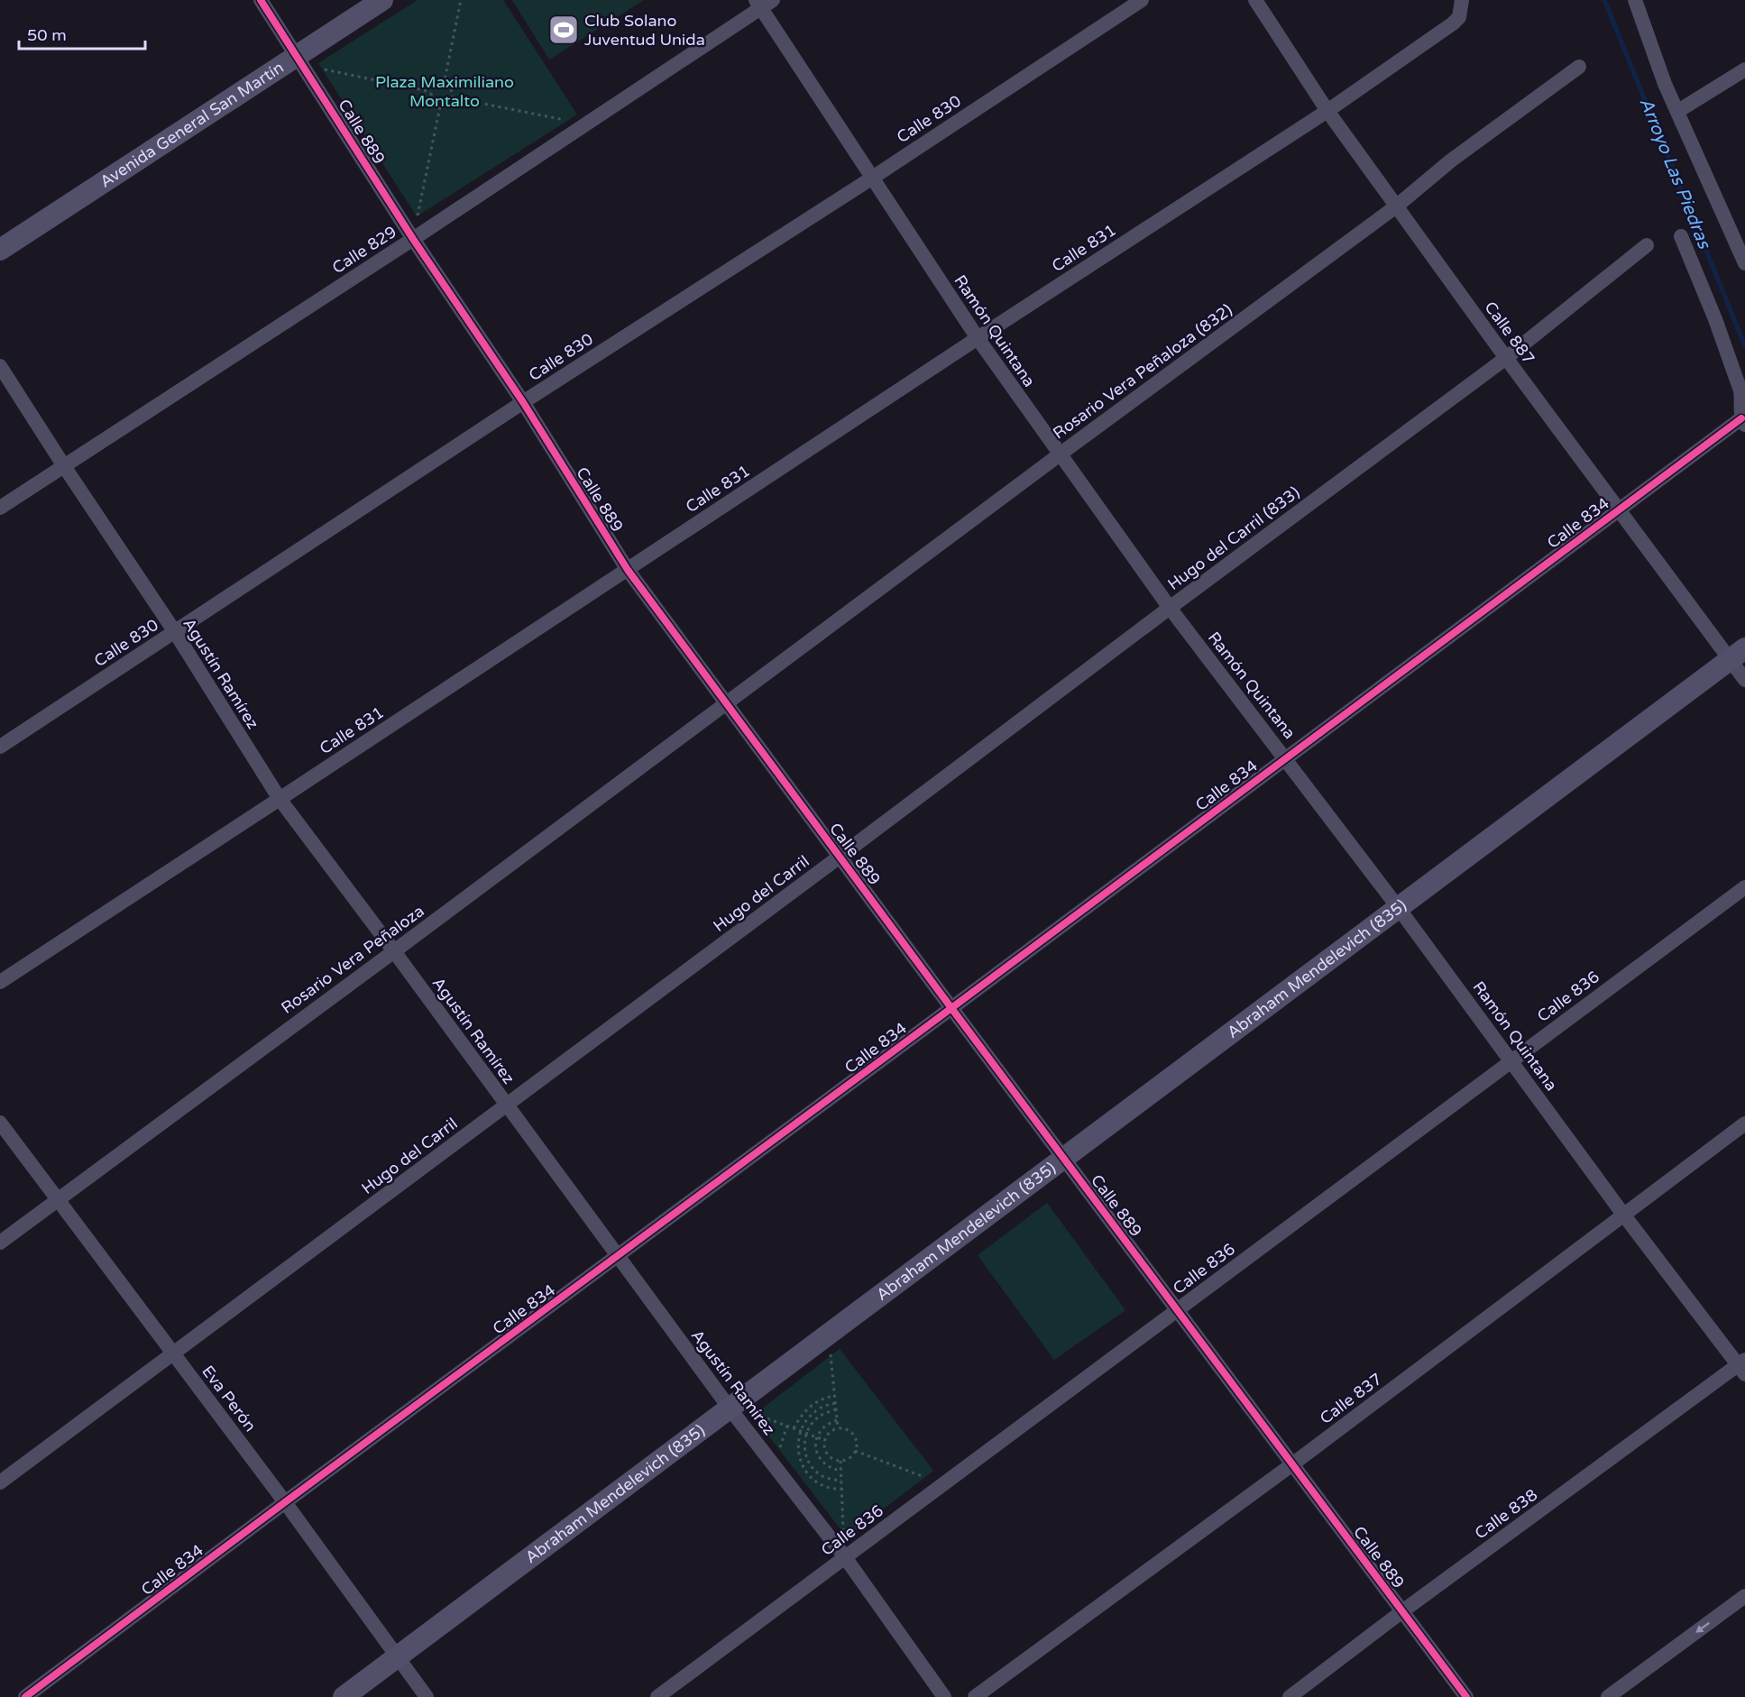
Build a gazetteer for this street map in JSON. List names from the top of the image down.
{
  "streets": {
    "street": [
      "Calle 830",
      "Avenida General San Martín",
      "Calle 889",
      "Calle 831",
      "Calle 829",
      "Ramón Quintana",
      "Calle 887",
      "Rosario Vera Peñaloza (832)",
      "Calle 834",
      "Hugo del Carril (833)",
      "Agustín Ramírez",
      "Hugo del Carril",
      "Rosario Vera Peñaloza",
      "Abraham Mendelevich (835)",
      "Calle 836",
      "Eva Perón",
      "Calle 837",
      "Calle 838"
    ]
  },
  "crossings": [
    ["Calle 830", "Calle 889"],
    ["Calle 830", "Ramón Quintana"],
    ["Calle 830", "Agustín Ramírez"],
    ["Avenida General San Martín", "Calle 889"],
    ["Calle 889", "Calle 831"],
    ["Calle 889", "Calle 829"],
    ["Calle 889", "Rosario Vera Peñaloza (832)"],
    ["Calle 889", "Calle 834"],
    ["Calle 889", "Hugo del Carril (833)"],
    ["Calle 889", "Hugo del Carril"],
    ["Calle 889", "Rosario Vera Peñaloza"],
    ["Calle 889", "Abraham Mendelevich (835)"],
    ["Calle 889", "Calle 836"],
    ["Calle 889", "Calle 837"],
    ["Calle 889", "Calle 838"],
    ["Calle 831", "Ramón Quintana"],
    ["Calle 831", "Calle 887"],
    ["Calle 831", "Agustín Ramírez"],
    ["Calle 829", "Ramón Quintana"],
    ["Calle 829", "Agustín Ramírez"],
    ["Ramón Quintana", "Rosario Vera Peñaloza (832)"],
    ["Ramón Quintana", "Calle 834"],
    ["Ramón Quintana", "Hugo del Carril (833)"],
    ["Ramón Quintana", "Abraham Mendelevich (835)"],
    ["Ramón Quintana", "Calle 836"],
    ["Ramón Quintana", "Calle 837"],
    ["Ramón Quintana", "Calle 838"],
    ["Calle 887", "Rosario Vera Peñaloza (832)"],
    ["Calle 887", "Calle 834"],
    ["Calle 887", "Hugo del Carril (833)"],
    ["Calle 887", "Abraham Mendelevich (835)"],
    ["Rosario Vera Peñaloza (832)", "Rosario Vera Peñaloza"],
    ["Calle 834", "Agustín Ramírez"],
    ["Calle 834", "Eva Perón"],
    ["Hugo del Carril (833)", "Hugo del Carril"],
    ["Agustín Ramírez", "Hugo del Carril"],
    ["Agustín Ramírez", "Rosario Vera Peñaloza"],
    ["Agustín Ramírez", "Abraham Mendelevich (835)"],
    ["Agustín Ramírez", "Calle 836"],
    ["Hugo del Carril", "Eva Perón"],
    ["Rosario Vera Peñaloza", "Eva Perón"],
    ["Abraham Mendelevich (835)", "Eva Perón"]
  ],
  "water": ["Arroyo Las Piedras"],
  "parks": ["Plaza Maximiliano Montalto"],
  "places": {
    "sports": ["Club Solano Juventud Unida"]
  },
  "scale_bar": "50 m"
}
